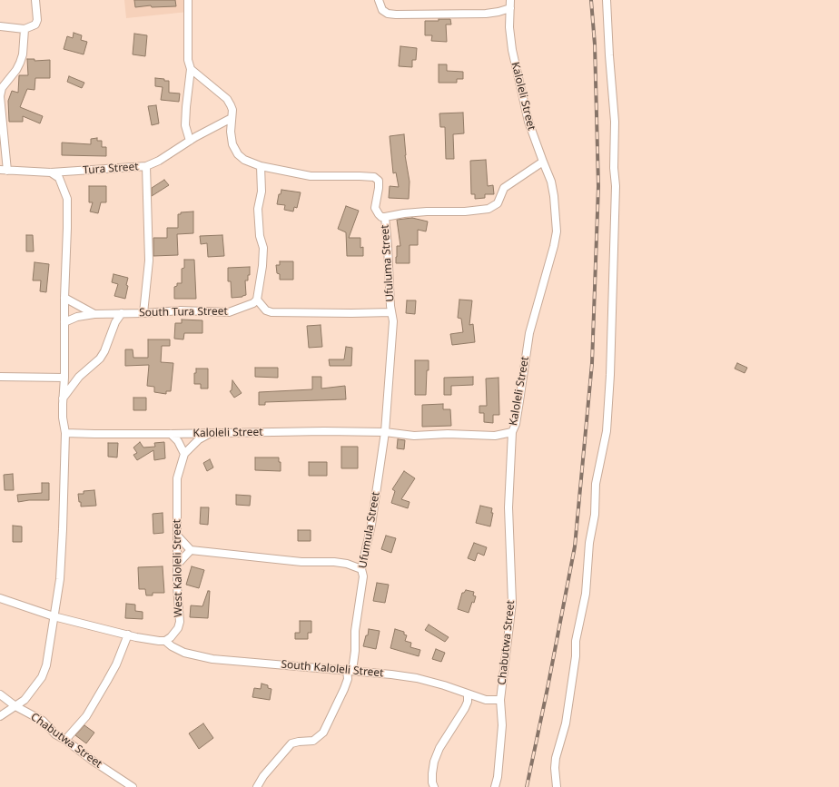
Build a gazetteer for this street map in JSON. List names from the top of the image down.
{
  "streets": {
    "street": [
      "Kaloleli Street",
      "Tura Street",
      "Ufuluma Street",
      "South Tura Street",
      "Ufumula Street",
      "West Kaloleli Street",
      "Chabutwa Street",
      "South Kaloleli Street"
    ]
  },
  "crossings": [
    ["Kaloleli Street", "Ufuluma Street"],
    ["Kaloleli Street", "Ufumula Street"],
    ["Kaloleli Street", "Chabutwa Street"],
    ["Tura Street", "Ufuluma Street"],
    ["Ufuluma Street", "Ufumula Street"],
    ["Ufumula Street", "South Kaloleli Street"],
    ["West Kaloleli Street", "South Kaloleli Street"],
    ["Chabutwa Street", "South Kaloleli Street"]
  ]
}
